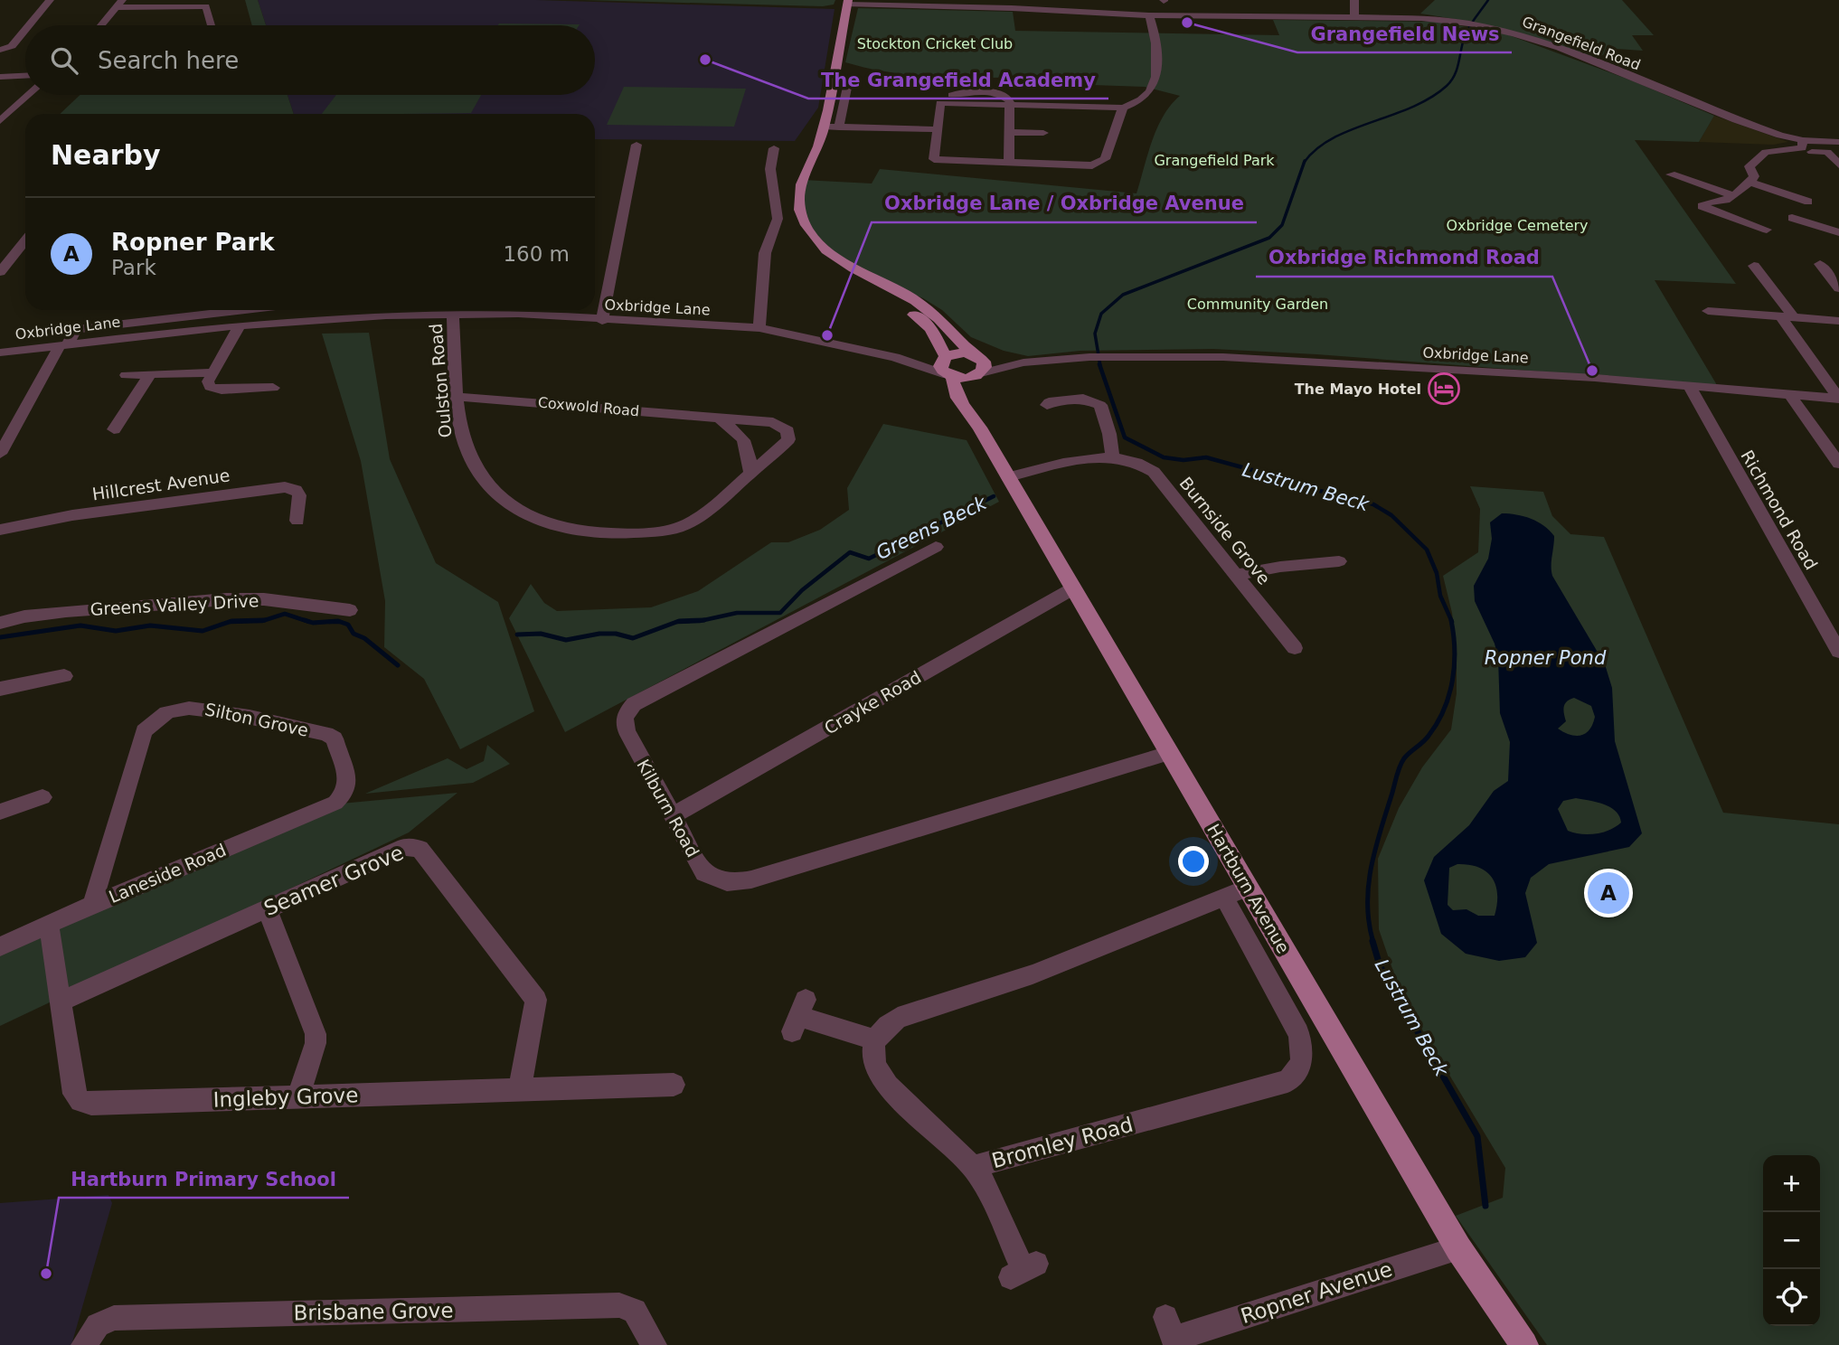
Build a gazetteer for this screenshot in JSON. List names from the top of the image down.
{
  "streets": {
    "main road": ["Hartburn Avenue"],
    "street": [
      "Grangefield Road",
      "Oxbridge Lane",
      "Oulston Road",
      "Coxwold Road",
      "Hillcrest Avenue",
      "Richmond Road",
      "Burnside Grove",
      "Greens Valley Drive",
      "Crayke Road",
      "Silton Grove",
      "Kilburn Road",
      "Laneside Road",
      "Seamer Grove",
      "Ingleby Grove",
      "Bromley Road",
      "Ropner Avenue",
      "Brisbane Grove"
    ]
  },
  "crossings": [
    ["Oxbridge Lane", "Oulston Road"],
    ["Oxbridge Lane", "Richmond Road"],
    ["Oxbridge Lane", "Hartburn Avenue"],
    ["Oulston Road", "Coxwold Road"],
    ["Burnside Grove", "Hartburn Avenue"],
    ["Crayke Road", "Kilburn Road"],
    ["Crayke Road", "Hartburn Avenue"],
    ["Silton Grove", "Laneside Road"],
    ["Kilburn Road", "Hartburn Avenue"],
    ["Laneside Road", "Ingleby Grove"],
    ["Seamer Grove", "Ingleby Grove"],
    ["Hartburn Avenue", "Bromley Road"],
    ["Hartburn Avenue", "Ropner Avenue"]
  ],
  "water": ["Lustrum Beck", "Greens Beck", "Ropner Pond"],
  "parks": [
    "Stockton Cricket Club",
    "Grangefield Park",
    "Oxbridge Cemetery",
    "Community Garden"
  ],
  "places": {
    "other": [
      "Grangefield News",
      "The Grangefield Academy",
      "Oxbridge Lane / Oxbridge Avenue",
      "Oxbridge Richmond Road",
      "Hartburn Primary School"
    ],
    "hotel": ["The Mayo Hotel"]
  },
  "page": {
    "search": "Search here",
    "heading": "Nearby",
    "list": [
      {
        "mark": "A",
        "name": "Ropner Park",
        "note": "Park",
        "value": "160 m"
      }
    ],
    "pins": "A",
    "map_buttons": ["+", "−"]
  }
}
